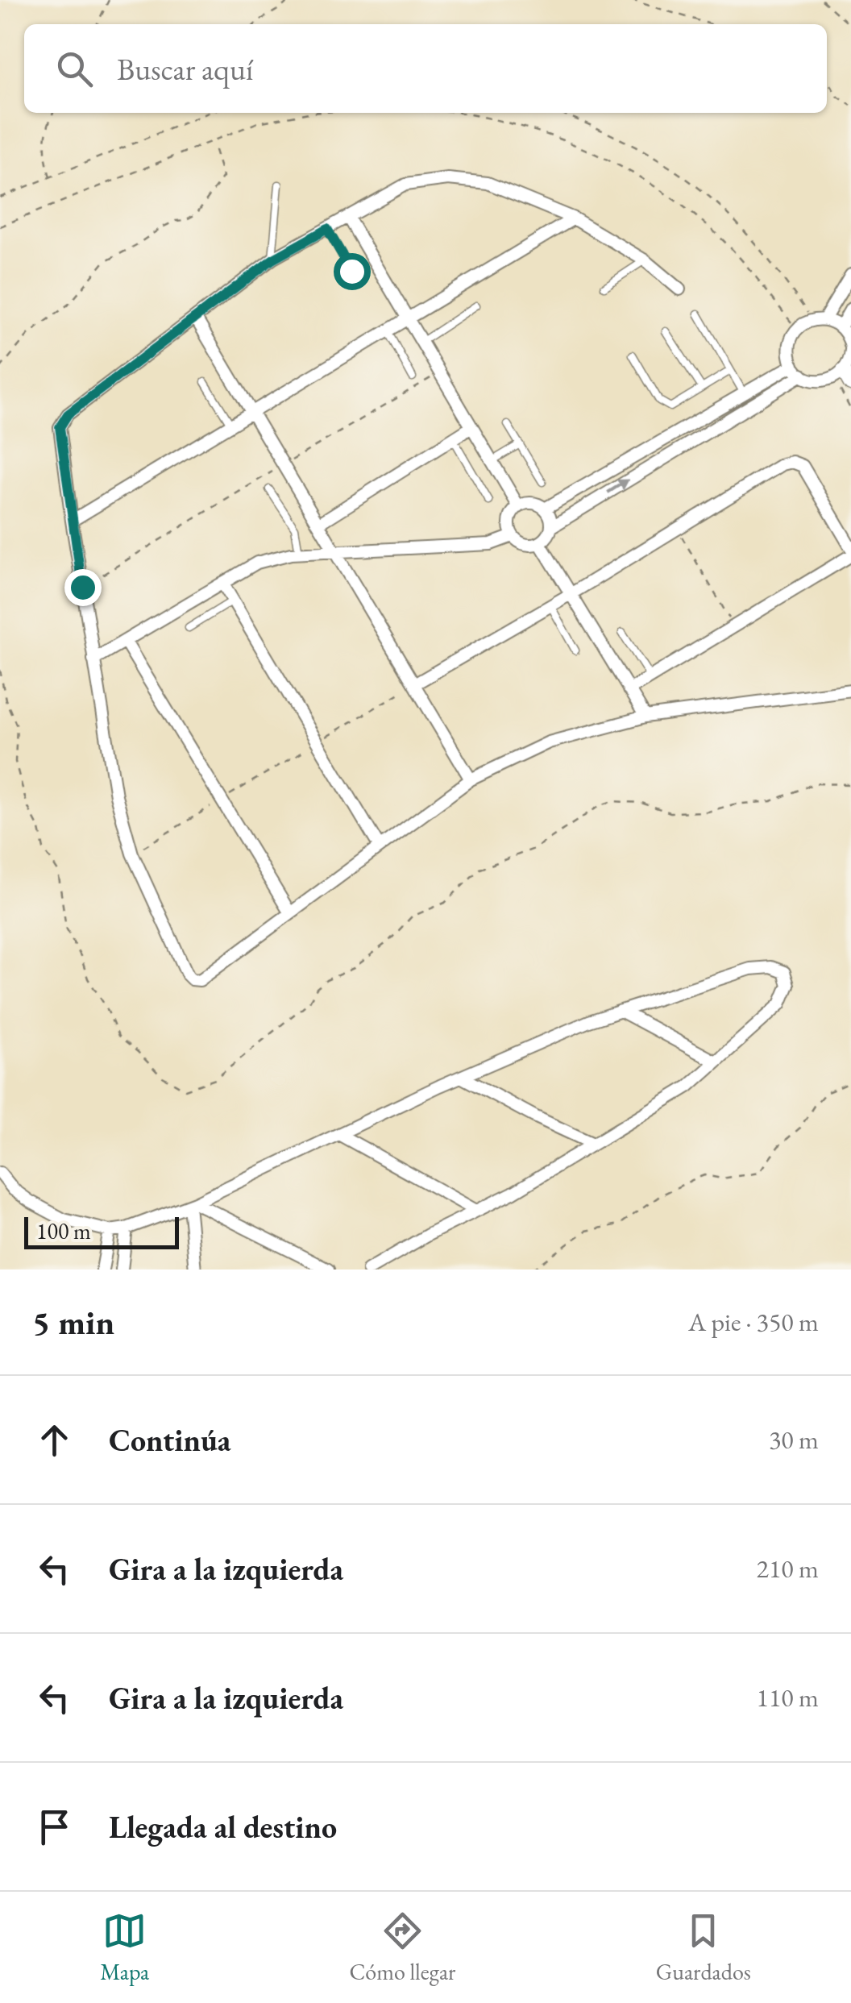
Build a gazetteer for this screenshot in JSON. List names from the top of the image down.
{
  "scale_bar": "100 m",
  "page": {
    "search": "Buscar aquí",
    "scale": "100 m",
    "heading": ["5 min", "A pie · 350 m"],
    "list": [
      ["Continúa", "30 m"],
      ["Gira a la izquierda", "210 m"],
      ["Gira a la izquierda", "110 m"],
      "Llegada al destino"
    ],
    "nav": ["Mapa", "Cómo llegar", "Guardados"]
  }
}
